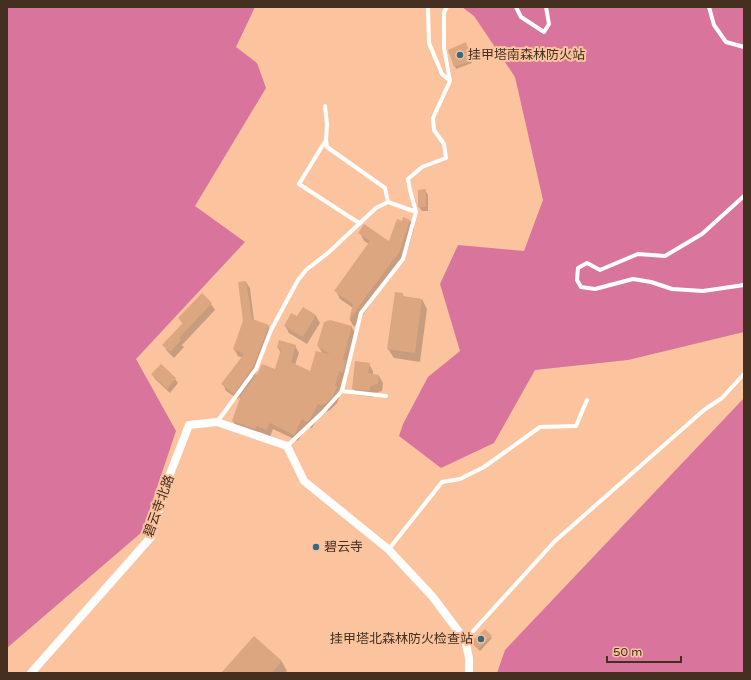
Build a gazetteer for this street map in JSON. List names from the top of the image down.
{
  "streets": {
    "street": ["碧云寺北路"]
  },
  "places": ["挂甲塔南森林防火站", "碧云寺", "挂甲塔北森林防火检查站"],
  "scale_bar": "50 m"
}
